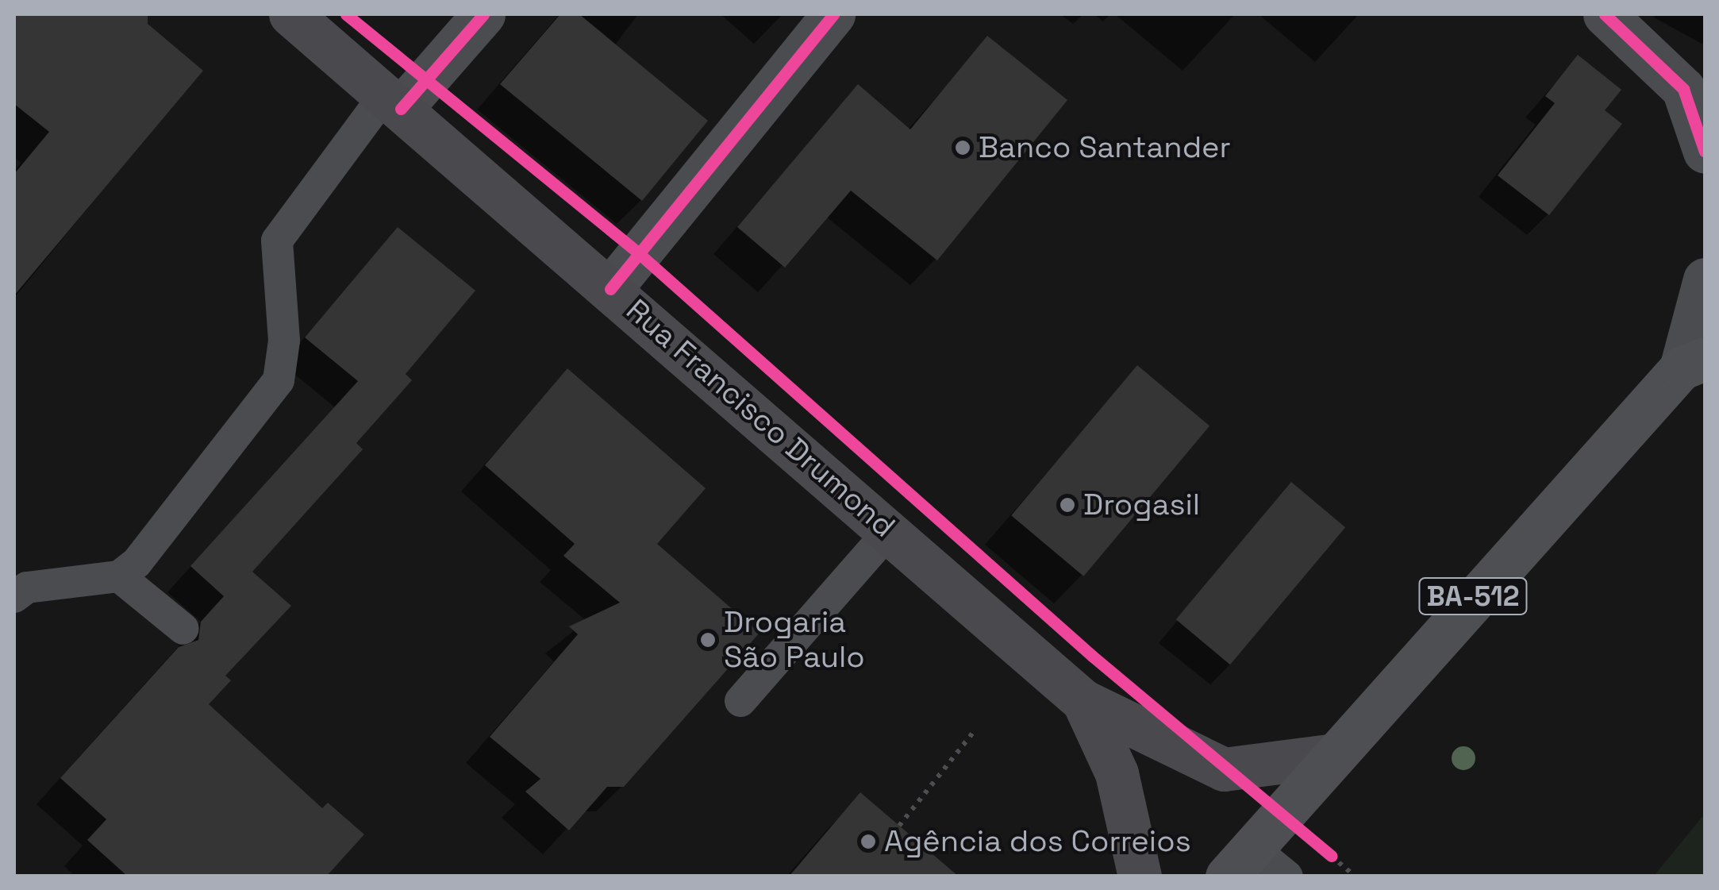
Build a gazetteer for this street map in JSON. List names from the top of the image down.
{
  "streets": {
    "main road": ["Rua Francisco Drumond", "BA-512"]
  },
  "crossings": [
    ["Rua Francisco Drumond", "BA-512"]
  ],
  "places": [
    "Banco Santander",
    "Drogasil",
    "Drogaria São Paulo",
    "Agência dos Correios"
  ]
}
